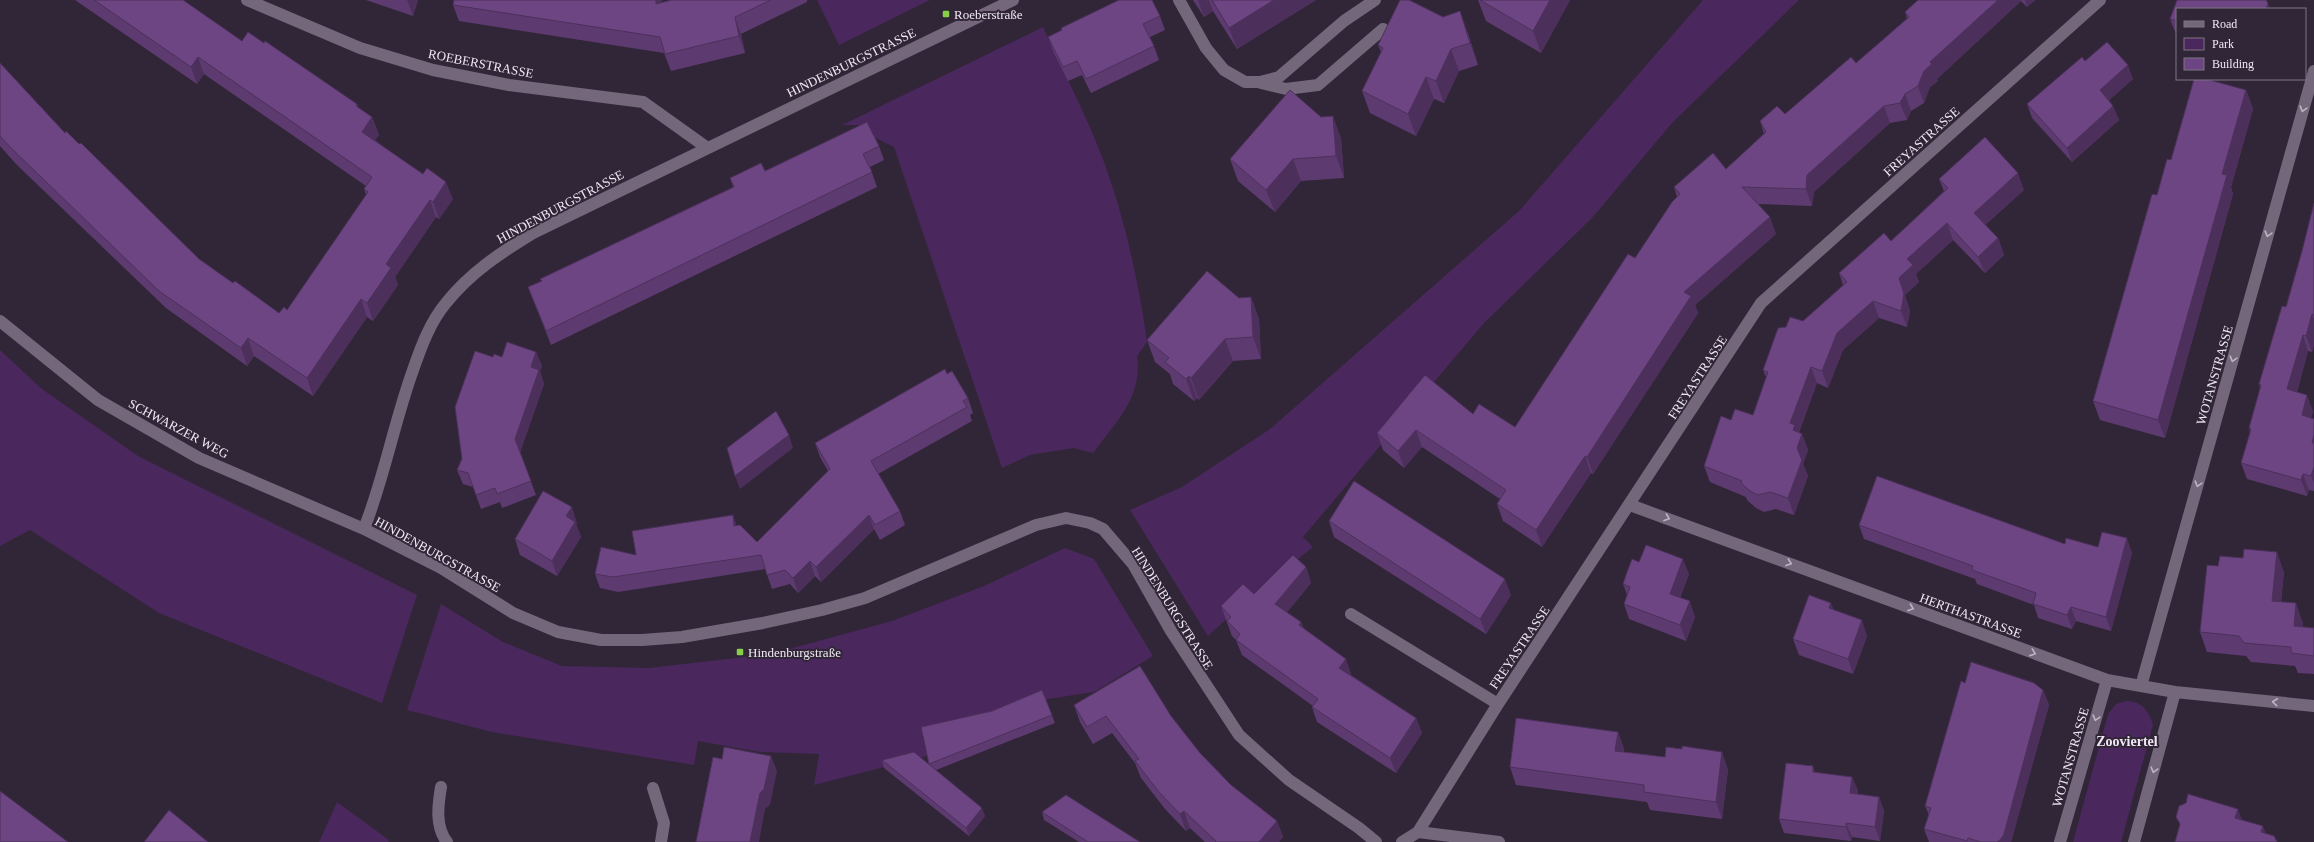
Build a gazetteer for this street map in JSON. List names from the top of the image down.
{
  "streets": {
    "street": [
      "HINDENBURGSTRASSE",
      "ROEBERSTRASSE",
      "FREYASTRASSE",
      "WOTANSTRASSE",
      "SCHWARZER WEG",
      "HERTHASTRASSE"
    ]
  },
  "crossings": [
    ["HINDENBURGSTRASSE", "ROEBERSTRASSE"],
    ["HINDENBURGSTRASSE", "SCHWARZER WEG"],
    ["FREYASTRASSE", "HERTHASTRASSE"],
    ["WOTANSTRASSE", "HERTHASTRASSE"]
  ],
  "one_way": ["WOTANSTRASSE"],
  "districts": ["Zooviertel"],
  "places": {
    "transit": ["Roeberstraße", "Hindenburgstraße"]
  },
  "legend": ["Road", "Park", "Building"]
}
